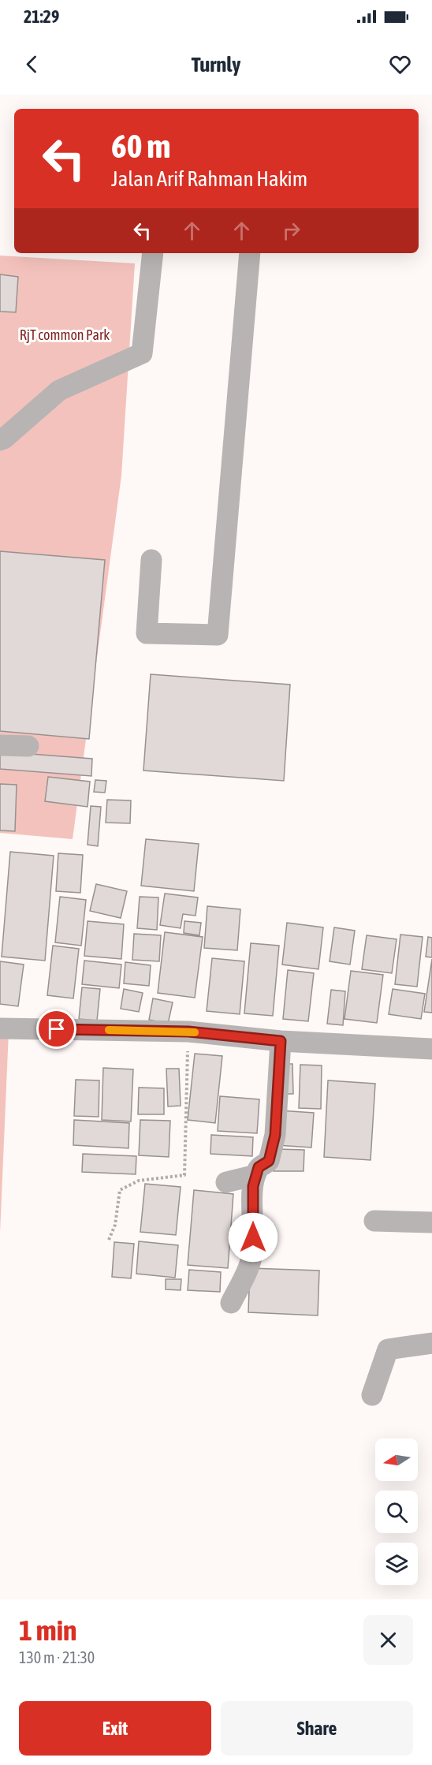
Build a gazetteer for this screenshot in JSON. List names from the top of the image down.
{
  "parks": ["RjT common Park"],
  "north": "left",
  "page": {
    "status": "21:29",
    "header": "Turnly",
    "turn": ["60 m", "Jalan Arif Rahman Hakim"],
    "heading": ["1 min", "130 m · 21:30"],
    "buttons": ["Exit", "Share"]
  }
}
